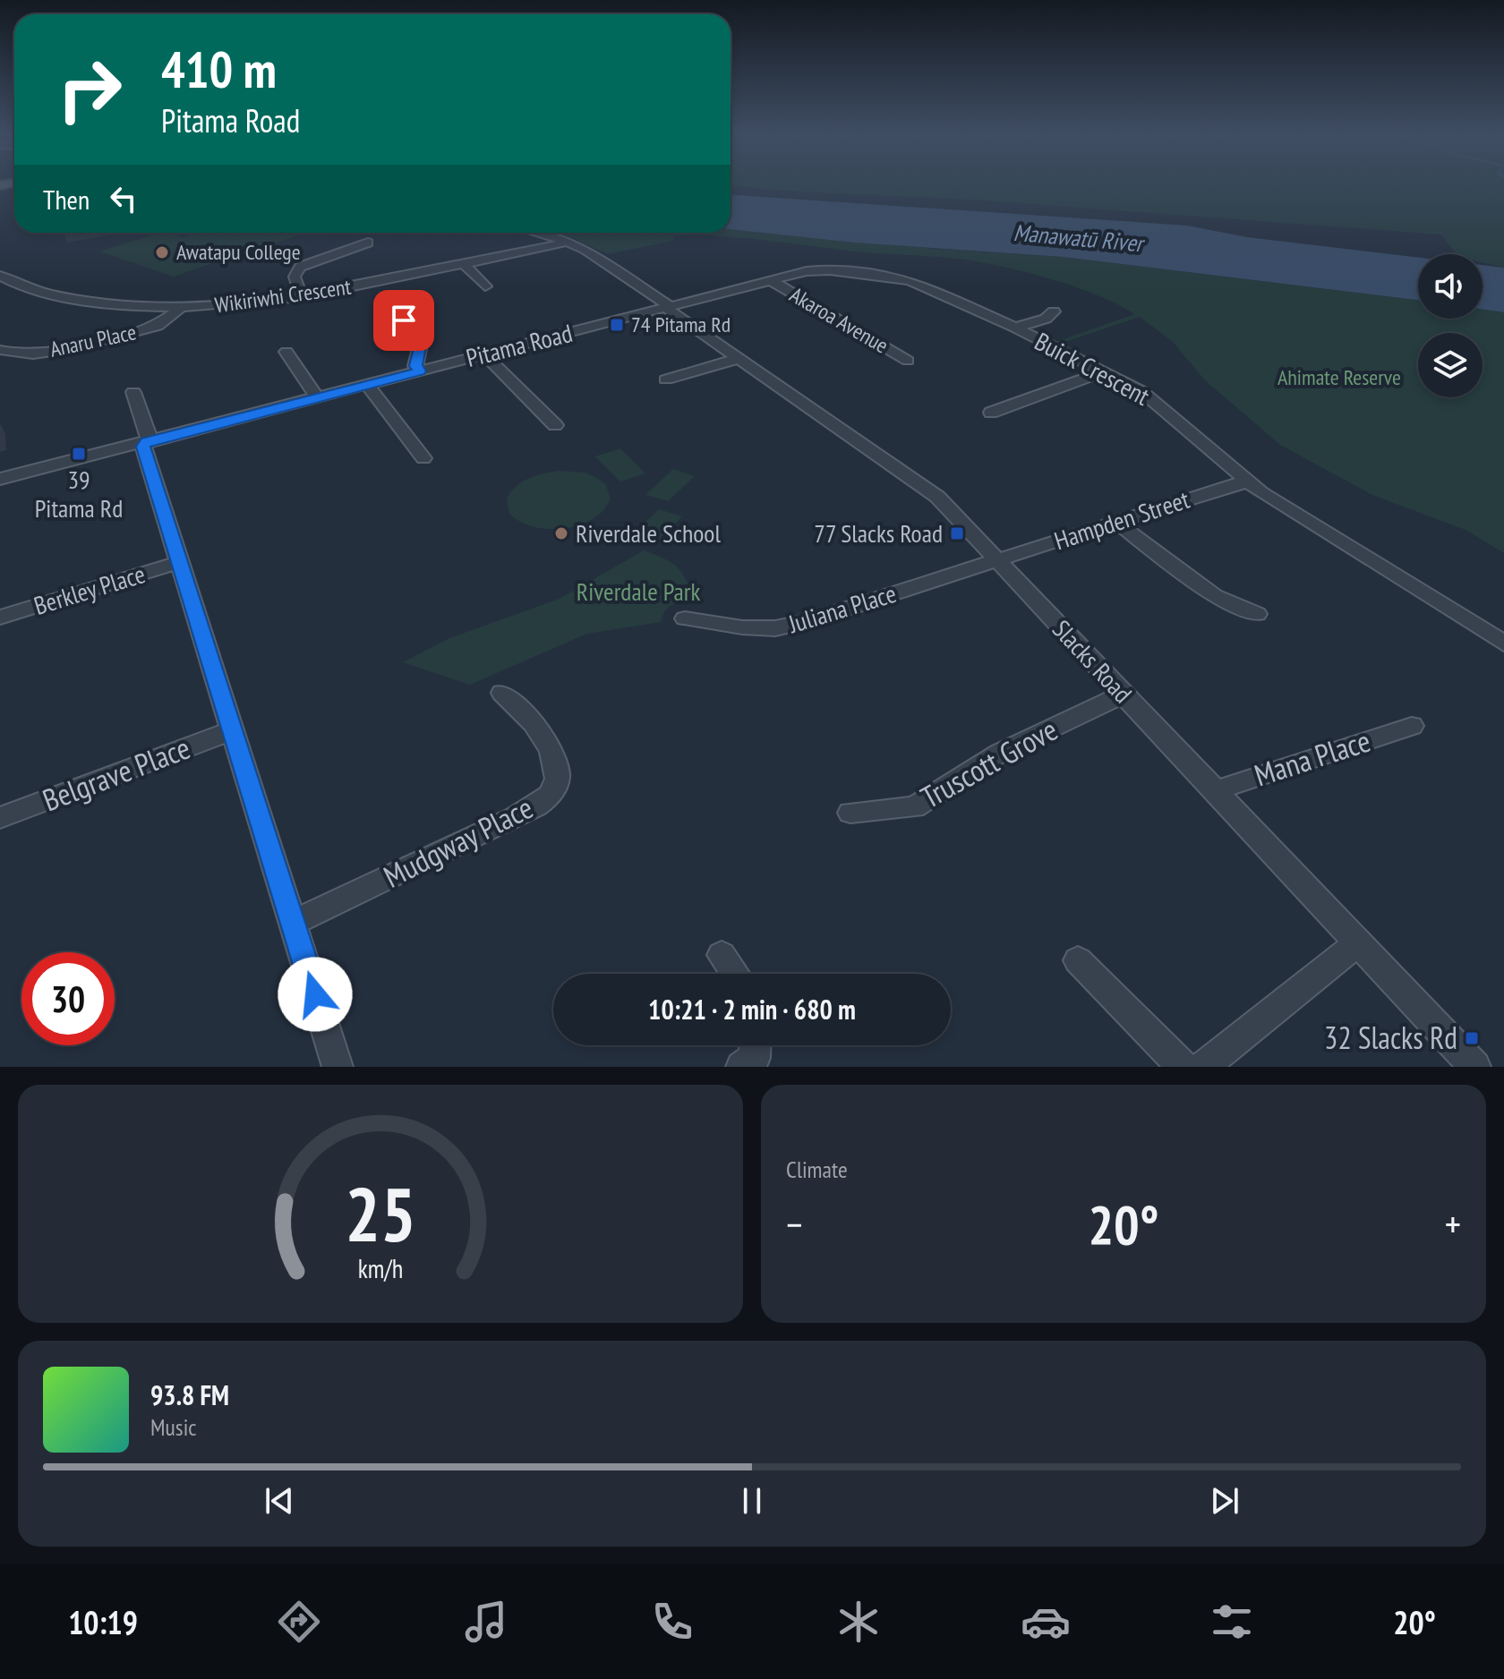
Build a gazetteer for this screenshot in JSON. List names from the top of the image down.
{
  "streets": {
    "street": [
      "Wikiriwhi Crescent",
      "Akaroa Avenue",
      "Anaru Place",
      "Pitama Road",
      "Buick Crescent",
      "Hampden Street",
      "Berkley Place",
      "Juliana Place",
      "Slacks Road",
      "Mana Place",
      "Truscott Grove",
      "Belgrave Place",
      "Mudgway Place"
    ]
  },
  "crossings": [
    ["Wikiriwhi Crescent", "Anaru Place"],
    ["Wikiriwhi Crescent", "Slacks Road"],
    ["Akaroa Avenue", "Buick Crescent"],
    ["Pitama Road", "Buick Crescent"],
    ["Pitama Road", "Slacks Road"],
    ["Buick Crescent", "Hampden Street"],
    ["Buick Crescent", "Slacks Road"],
    ["Hampden Street", "Juliana Place"],
    ["Hampden Street", "Slacks Road"],
    ["Juliana Place", "Slacks Road"],
    ["Slacks Road", "Mana Place"],
    ["Slacks Road", "Truscott Grove"]
  ],
  "water": ["Manawatū River"],
  "parks": ["Ahimate Reserve", "Riverdale Park"],
  "places": {
    "other": ["Awatapu College", "Riverdale School"],
    "transit": [
      "74 Pitama Rd",
      "39 Pitama Rd",
      "77 Slacks Road",
      "32 Slacks Rd"
    ]
  },
  "page": {
    "turn": ["410 m", "Pitama Road"],
    "then": "Then",
    "limit": "30",
    "trip": "10:21 · 2 min · 680 m",
    "tile": "Climate",
    "heat": ["−", "20°", "+"],
    "song": ["93.8 FM", "Music"],
    "tabs": ["10:19", "20°"],
    "gauge": ["25", "km/h"]
  }
}
